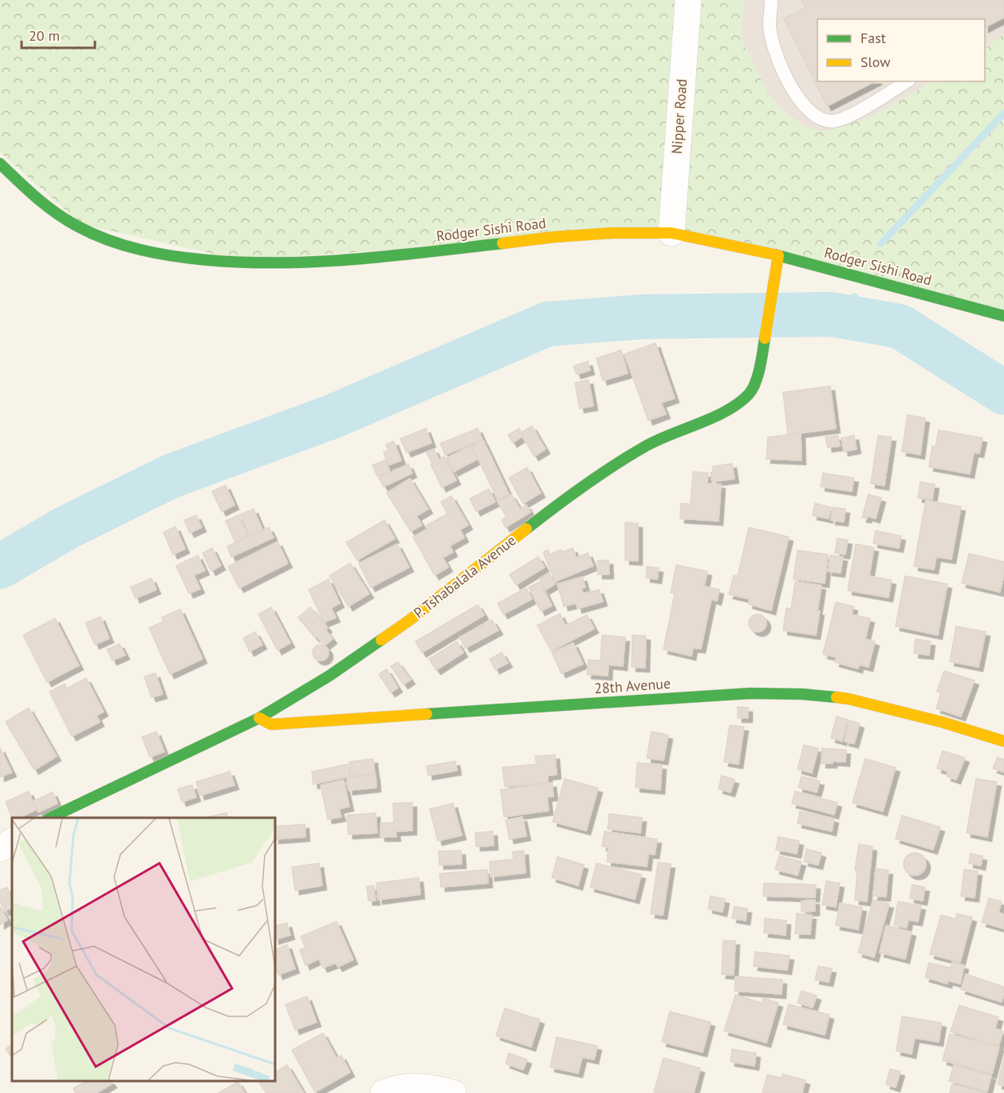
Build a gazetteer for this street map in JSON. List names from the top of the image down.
{
  "streets": {
    "street": [
      "Nipper Road",
      "Rodger Sishi Road",
      "P. Tshabalala Avenue",
      "28th Avenue"
    ]
  },
  "crossings": [
    ["Nipper Road", "Rodger Sishi Road"],
    ["Rodger Sishi Road", "P. Tshabalala Avenue"],
    ["P. Tshabalala Avenue", "28th Avenue"]
  ],
  "legend": ["Fast", "Slow"],
  "scale_bar": "20 m"
}
